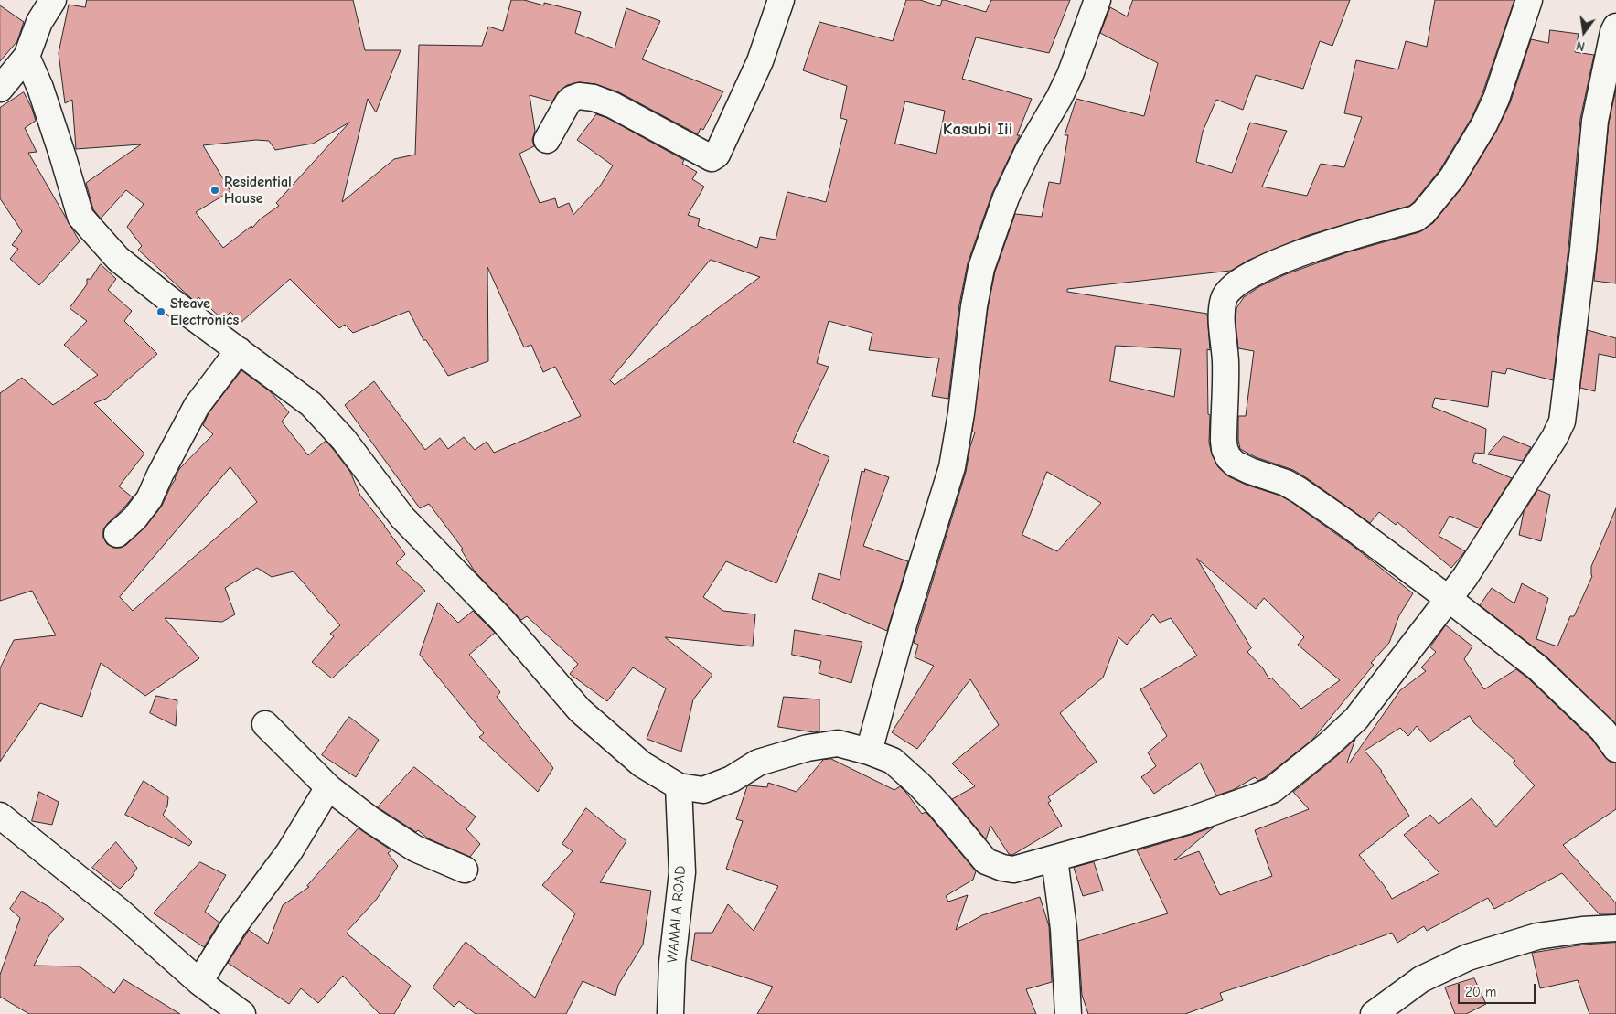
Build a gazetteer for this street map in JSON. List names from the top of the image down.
{
  "streets": {
    "street": ["WAMALA ROAD"]
  },
  "districts": ["Kasubi Iii"],
  "places": ["Residential House", "Steave Electronics"],
  "scale_bar": "20 m",
  "north": "bottom"
}
